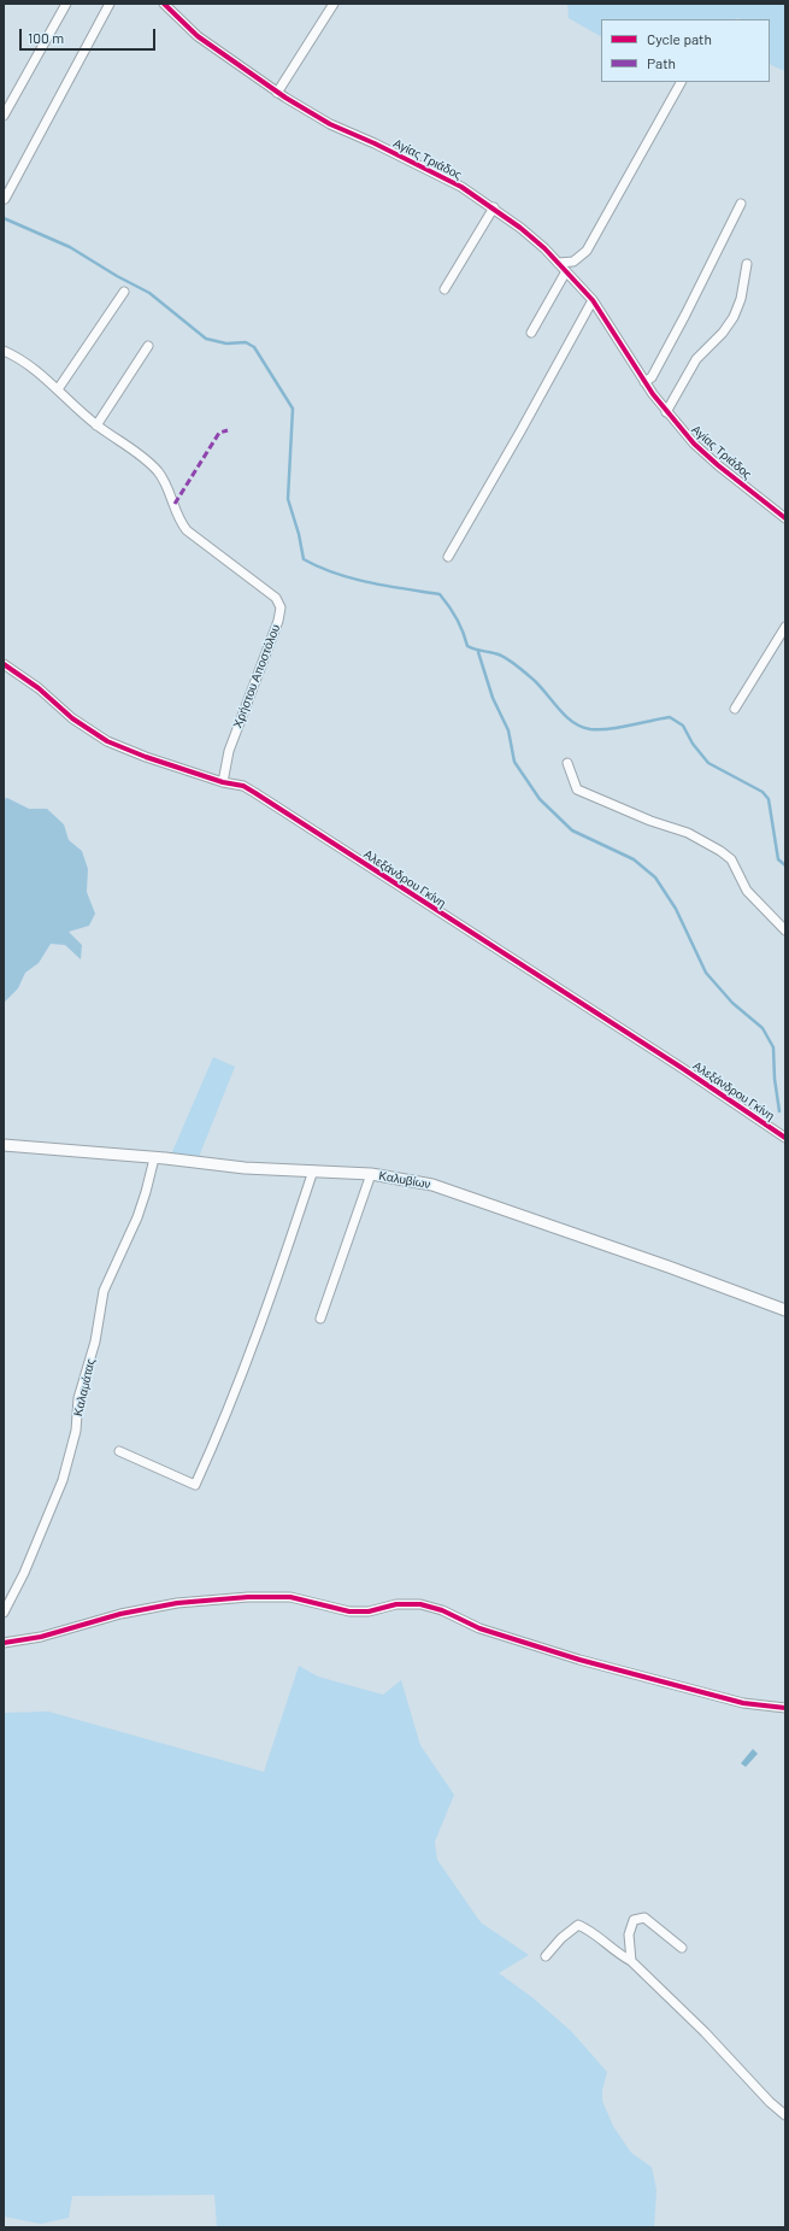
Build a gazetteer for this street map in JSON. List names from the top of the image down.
{
  "streets": {
    "main road": ["Καλυβίων"],
    "street": [
      "Αγίας Τριάδος",
      "Χρήστου Αποστόλου",
      "Αλεξάνδρου Γκίνη",
      "Καλαμάτας"
    ]
  },
  "crossings": [
    ["Χρήστου Αποστόλου", "Αλεξάνδρου Γκίνη"],
    ["Καλυβίων", "Καλαμάτας"]
  ],
  "legend": ["Cycle path", "Path"],
  "scale_bar": "100 m"
}
